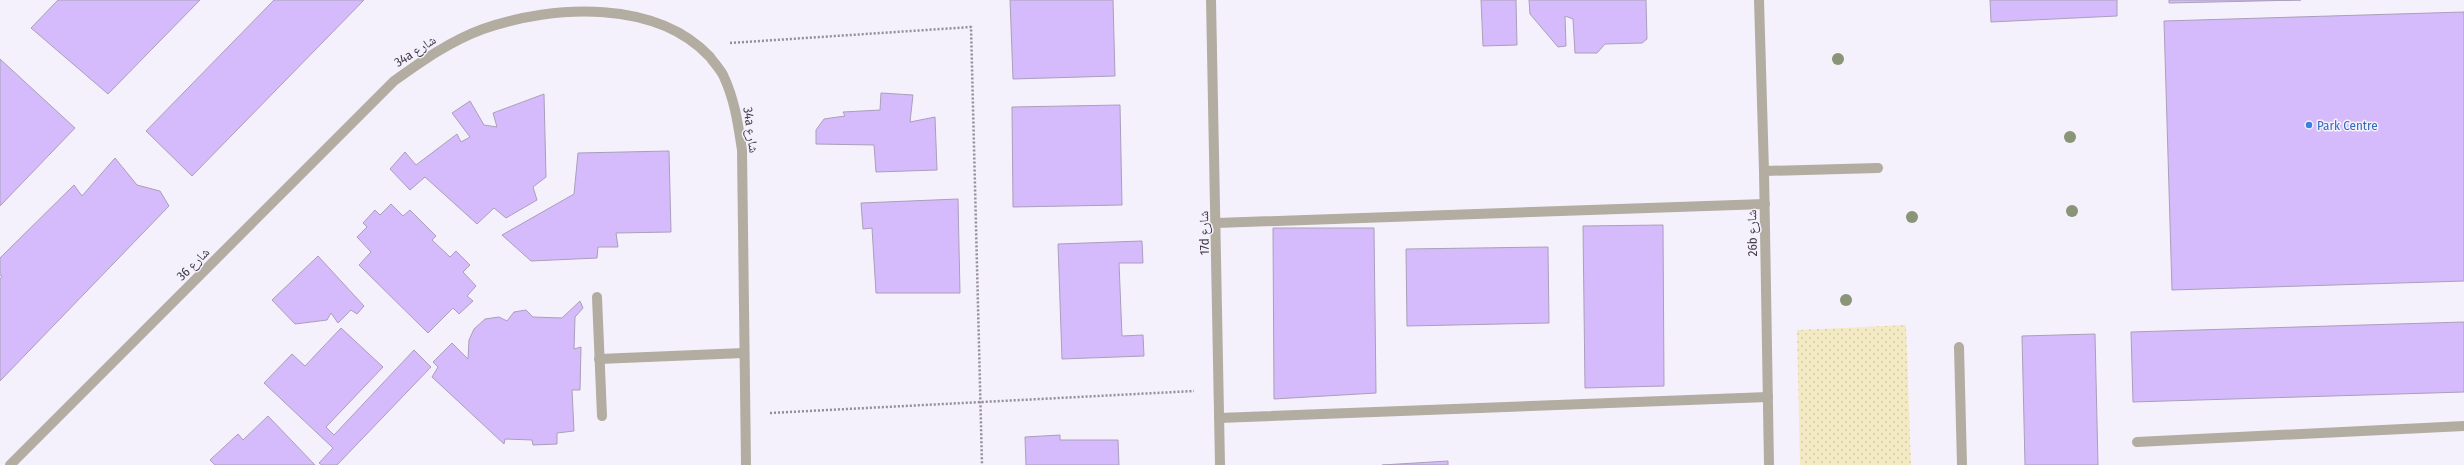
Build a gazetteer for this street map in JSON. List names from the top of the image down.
{
  "streets": {
    "street": [
      "34a شارع",
      "17d شارع",
      "26b شارع",
      "شارع 36"
    ]
  },
  "crossings": [
    ["34a شارع", "شارع 36"]
  ],
  "places": ["Park Centre"]
}
